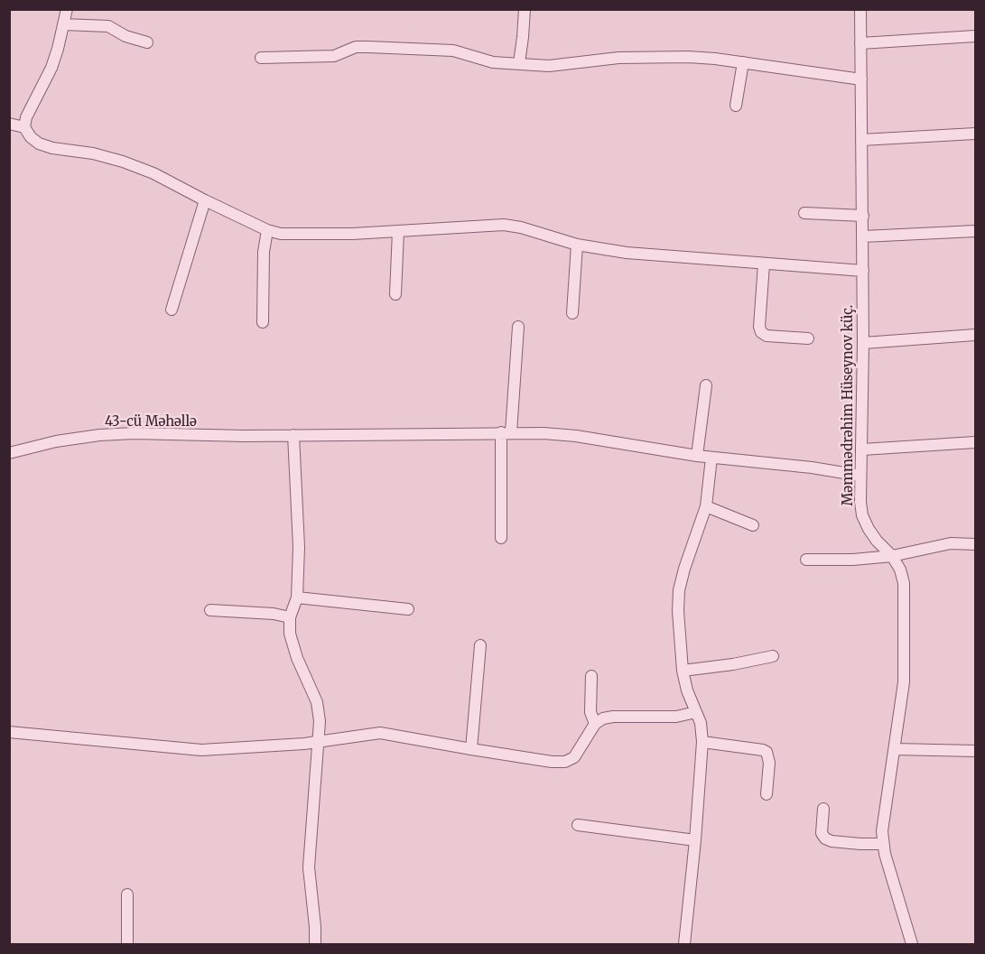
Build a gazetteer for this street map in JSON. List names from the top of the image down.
{
  "streets": {
    "street": ["Məmmədrəhim Hüseynov küç.", "43-cü Məhəllə"]
  },
  "crossings": [
    ["Məmmədrəhim Hüseynov küç.", "43-cü Məhəllə"]
  ]
}
